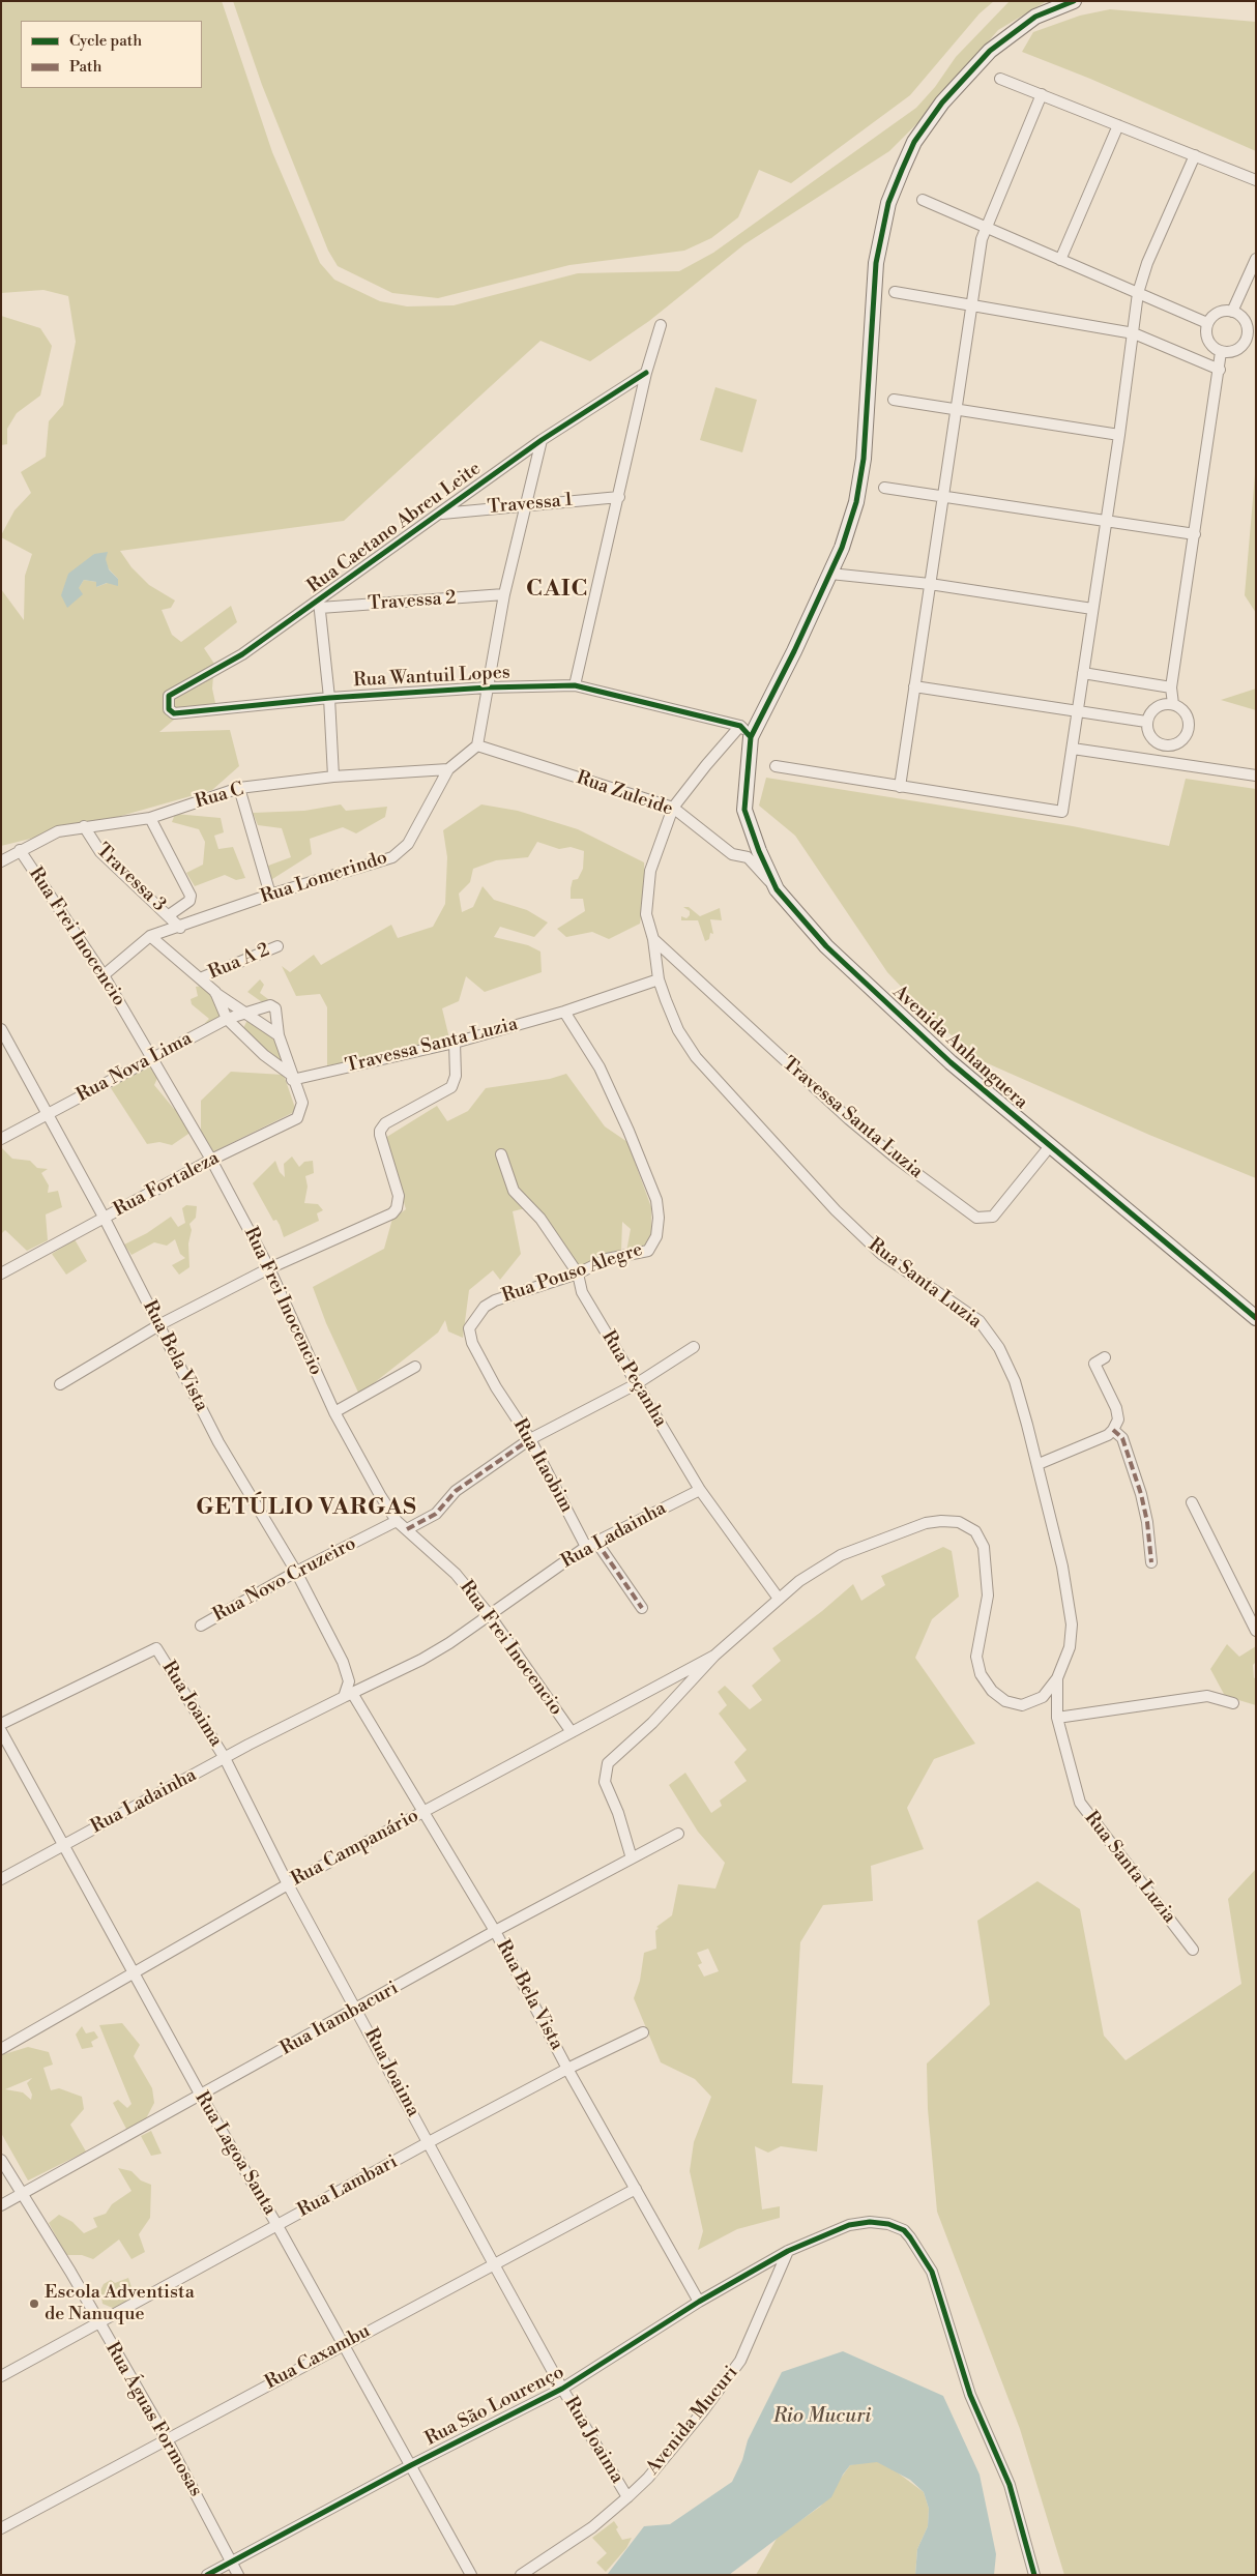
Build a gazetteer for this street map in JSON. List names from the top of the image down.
{
  "streets": {
    "street": [
      "Travessa 1",
      "Rua Caetano Abreu Leite",
      "Travessa 2",
      "Rua Wantuil Lopes",
      "Rua Zuleide",
      "Rua C",
      "Travessa 3",
      "Rua Lomerindo",
      "Rua Frei Inocencio",
      "Rua A 2",
      "Travessa Santa Luzia",
      "Avenida Anhanguera",
      "Rua Nova Lima",
      "Rua Fortaleza",
      "Rua Pouso Alegre",
      "Rua Santa Luzia",
      "Rua Bela Vista",
      "Rua Peçanha",
      "Rua Itaobim",
      "Rua Ladainha",
      "Rua Novo Cruzeiro",
      "Rua Joaima",
      "Rua Campanário",
      "Rua Itambacuri",
      "Rua Lagoa Santa",
      "Rua Lambari",
      "Rua Caxambu",
      "Rua São Lourenço",
      "Rua Águas Formosas",
      "Avenida Mucuri"
    ]
  },
  "crossings": [
    ["Travessa 1", "Rua Caetano Abreu Leite"],
    ["Rua Caetano Abreu Leite", "Travessa 2"],
    ["Rua Caetano Abreu Leite", "Rua Wantuil Lopes"],
    ["Rua Wantuil Lopes", "Rua Santa Luzia"],
    ["Rua Zuleide", "Rua Lomerindo"],
    ["Rua Zuleide", "Avenida Anhanguera"],
    ["Rua Zuleide", "Rua Santa Luzia"],
    ["Rua C", "Travessa 3"],
    ["Rua C", "Rua Lomerindo"],
    ["Rua C", "Rua Frei Inocencio"],
    ["Travessa 3", "Rua Lomerindo"],
    ["Rua Frei Inocencio", "Rua Nova Lima"],
    ["Rua Frei Inocencio", "Rua Fortaleza"],
    ["Rua Frei Inocencio", "Rua Ladainha"],
    ["Rua Frei Inocencio", "Rua Novo Cruzeiro"],
    ["Rua Frei Inocencio", "Rua Campanário"],
    ["Travessa Santa Luzia", "Avenida Anhanguera"],
    ["Travessa Santa Luzia", "Rua Fortaleza"],
    ["Travessa Santa Luzia", "Rua Pouso Alegre"],
    ["Travessa Santa Luzia", "Rua Santa Luzia"],
    ["Rua Nova Lima", "Rua Fortaleza"],
    ["Rua Nova Lima", "Rua Bela Vista"],
    ["Rua Fortaleza", "Rua Bela Vista"],
    ["Rua Pouso Alegre", "Rua Peçanha"],
    ["Rua Pouso Alegre", "Rua Itaobim"],
    ["Rua Santa Luzia", "Rua Campanário"],
    ["Rua Bela Vista", "Rua Ladainha"],
    ["Rua Bela Vista", "Rua Novo Cruzeiro"],
    ["Rua Bela Vista", "Rua Campanário"],
    ["Rua Bela Vista", "Rua Itambacuri"],
    ["Rua Bela Vista", "Rua Lambari"],
    ["Rua Bela Vista", "Rua Caxambu"],
    ["Rua Bela Vista", "Rua São Lourenço"],
    ["Rua Peçanha", "Rua Ladainha"],
    ["Rua Peçanha", "Rua Campanário"],
    ["Rua Itaobim", "Rua Ladainha"],
    ["Rua Ladainha", "Rua Joaima"],
    ["Rua Ladainha", "Rua Lagoa Santa"],
    ["Rua Joaima", "Rua Campanário"],
    ["Rua Joaima", "Rua Itambacuri"],
    ["Rua Joaima", "Rua Lambari"],
    ["Rua Joaima", "Rua Caxambu"],
    ["Rua Joaima", "Rua São Lourenço"],
    ["Rua Joaima", "Avenida Mucuri"],
    ["Rua Campanário", "Rua Itambacuri"],
    ["Rua Campanário", "Rua Lagoa Santa"],
    ["Rua Itambacuri", "Rua Lagoa Santa"],
    ["Rua Itambacuri", "Rua Águas Formosas"],
    ["Rua Lagoa Santa", "Rua Lambari"],
    ["Rua Lagoa Santa", "Rua Caxambu"],
    ["Rua Lagoa Santa", "Rua São Lourenço"],
    ["Rua Lambari", "Rua Águas Formosas"],
    ["Rua Caxambu", "Rua Águas Formosas"],
    ["Rua São Lourenço", "Rua Águas Formosas"],
    ["Rua São Lourenço", "Avenida Mucuri"]
  ],
  "districts": ["CAIC", "GETÚLIO VARGAS"],
  "water": ["Rio Mucuri"],
  "places": ["Escola Adventista de Nanuque"],
  "legend": ["Cycle path", "Path"]
}
